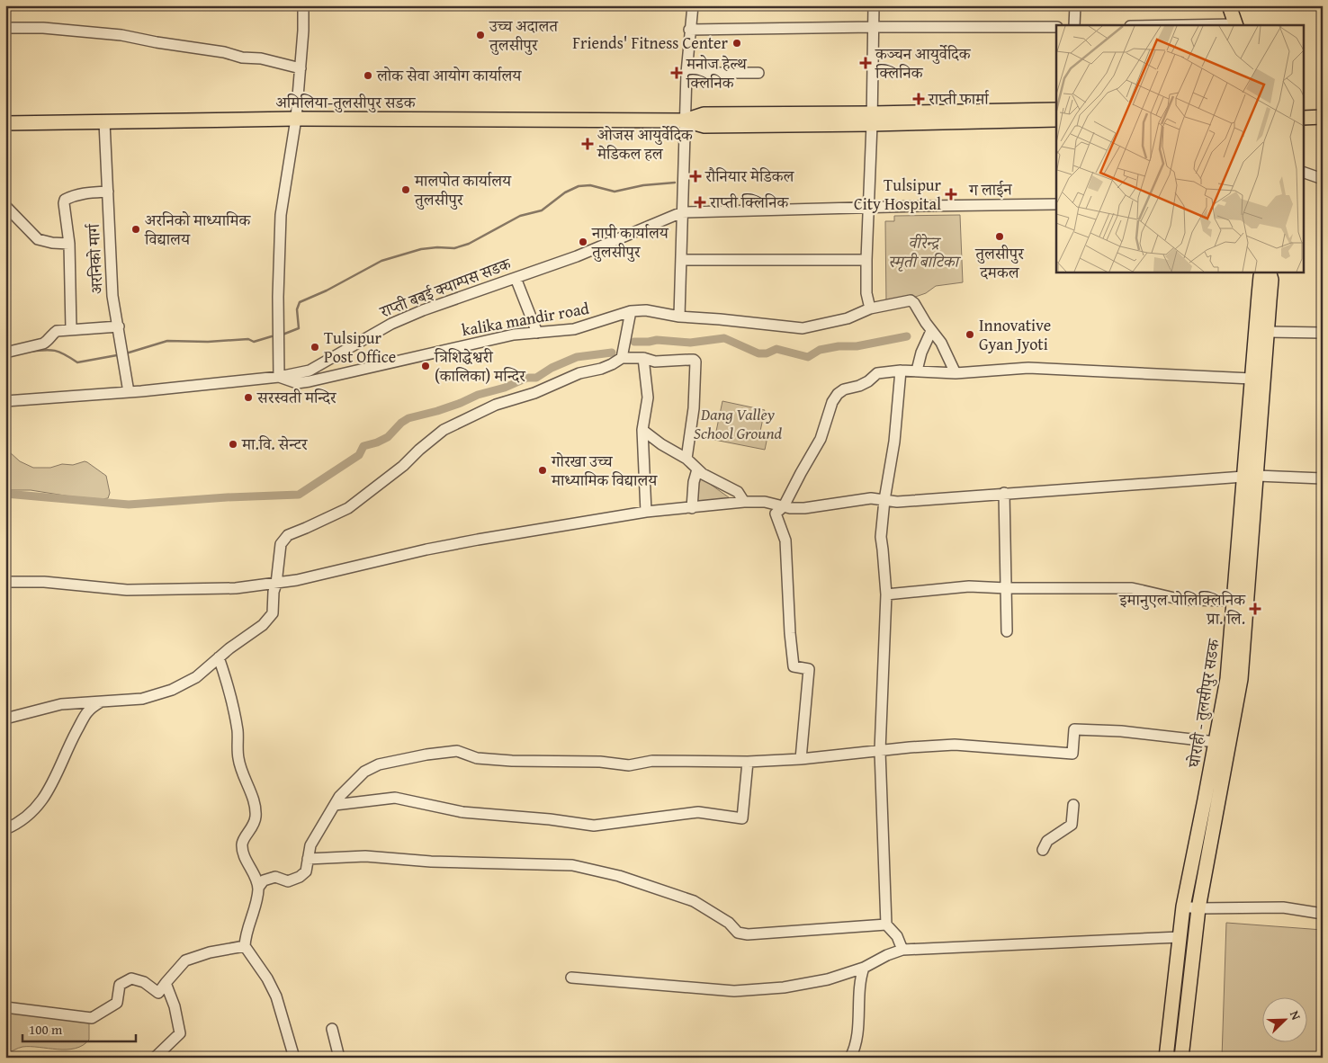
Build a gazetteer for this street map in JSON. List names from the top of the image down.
{
  "streets": {
    "main road": ["अमिलिया-तुलसीपुर सडक", "घोराही - तुलसीपुर सडक"],
    "street": [
      "ग लाईन",
      "अरनिको मार्ग",
      "राप्ती बबई क्याम्पस सडक",
      "kalika mandir road"
    ]
  },
  "crossings": [
    ["अमिलिया-तुलसीपुर सडक", "अरनिको मार्ग"],
    ["ग लाईन", "राप्ती बबई क्याम्पस सडक"],
    ["अरनिको मार्ग", "राप्ती बबई क्याम्पस सडक"],
    ["राप्ती बबई क्याम्पस सडक", "kalika mandir road"]
  ],
  "parks": ["वीरेन्द्र स्मृती बाटिका", "Dang Valley School Ground"],
  "places": {
    "other": [
      "उच्च अदालत तुलसीपुर",
      "Friends' Fitness Center",
      "लोक सेवा आयोग कार्यालय",
      "मालपोत कार्यालय तुलसीपुर",
      "अरनिको माध्यामिक विद्यालय",
      "तुलसीपुर दमकल",
      "नापी कार्यालय तुलसीपुर",
      "Innovative Gyan Jyoti",
      "Tulsipur Post Office",
      "त्रिशिद्धेश्वरी (कालिका) मन्दिर",
      "सरस्वती मन्दिर",
      "मा.वि. सेन्टर",
      "गोरखा उच्च माध्यामिक विद्यालय"
    ],
    "health": [
      "कञ्चन आयुर्वेदिक क्लिनिक",
      "मनोज हेल्थ क्लिनिक",
      "राप्ती फार्मा",
      "ओजस आयुर्वेदिक मेडिकल हल",
      "रौनियार मेडिकल",
      "Tulsipur City Hospital",
      "राप्ती क्लिनिक",
      "इमानुएल पोलिक्लिनिक प्रा. लि."
    ]
  },
  "scale_bar": "100 m",
  "north": "top right"
}
